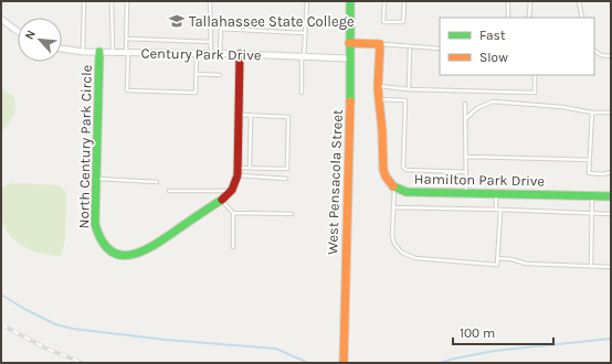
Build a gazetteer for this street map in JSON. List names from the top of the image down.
{
  "streets": {
    "street": [
      "Century Park Drive",
      "North Century Park Circle",
      "Hamilton Park Drive",
      "West Pensacola Street"
    ]
  },
  "crossings": [
    ["Century Park Drive", "North Century Park Circle"],
    ["Century Park Drive", "West Pensacola Street"]
  ],
  "places": {
    "school or university": ["Tallahassee State College"]
  },
  "legend": ["Fast", "Slow"],
  "scale_bar": "100 m",
  "north": "top left"
}
